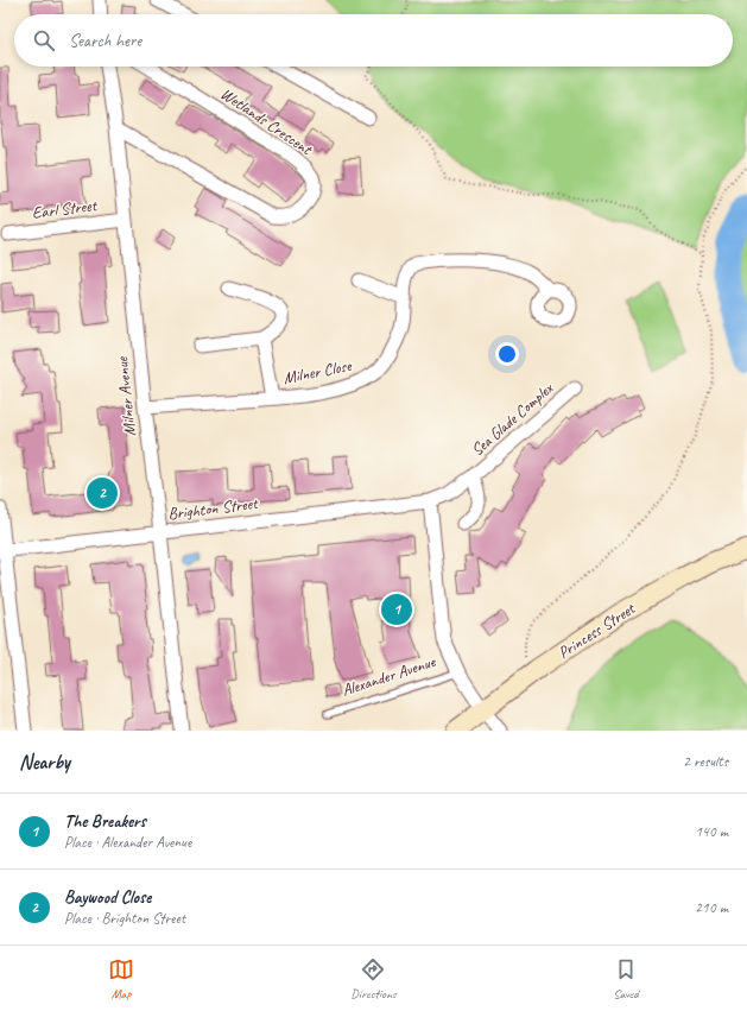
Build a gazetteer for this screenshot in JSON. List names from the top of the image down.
{
  "streets": {
    "street": [
      "Wetlands Crescent",
      "Earl Street",
      "Milner Close",
      "Milner Avenue",
      "Sea Glade Complex",
      "Brighton Street",
      "Princess Street",
      "Alexander Avenue"
    ]
  },
  "crossings": [
    ["Wetlands Crescent", "Milner Avenue"],
    ["Earl Street", "Milner Avenue"],
    ["Milner Close", "Milner Avenue"],
    ["Milner Avenue", "Brighton Street"],
    ["Sea Glade Complex", "Brighton Street"],
    ["Sea Glade Complex", "Alexander Avenue"],
    ["Brighton Street", "Alexander Avenue"],
    ["Princess Street", "Alexander Avenue"]
  ],
  "page": {
    "search": "Search here",
    "pins": ["2", "1"],
    "heading": ["Nearby", "2 results"],
    "list": [
      {
        "mark": "1",
        "name": "The Breakers",
        "note": "Place · Alexander Avenue",
        "value": "140 m"
      },
      {
        "mark": "2",
        "name": "Baywood Close",
        "note": "Place · Brighton Street",
        "value": "210 m"
      }
    ],
    "nav": ["Map", "Directions", "Saved"]
  }
}
